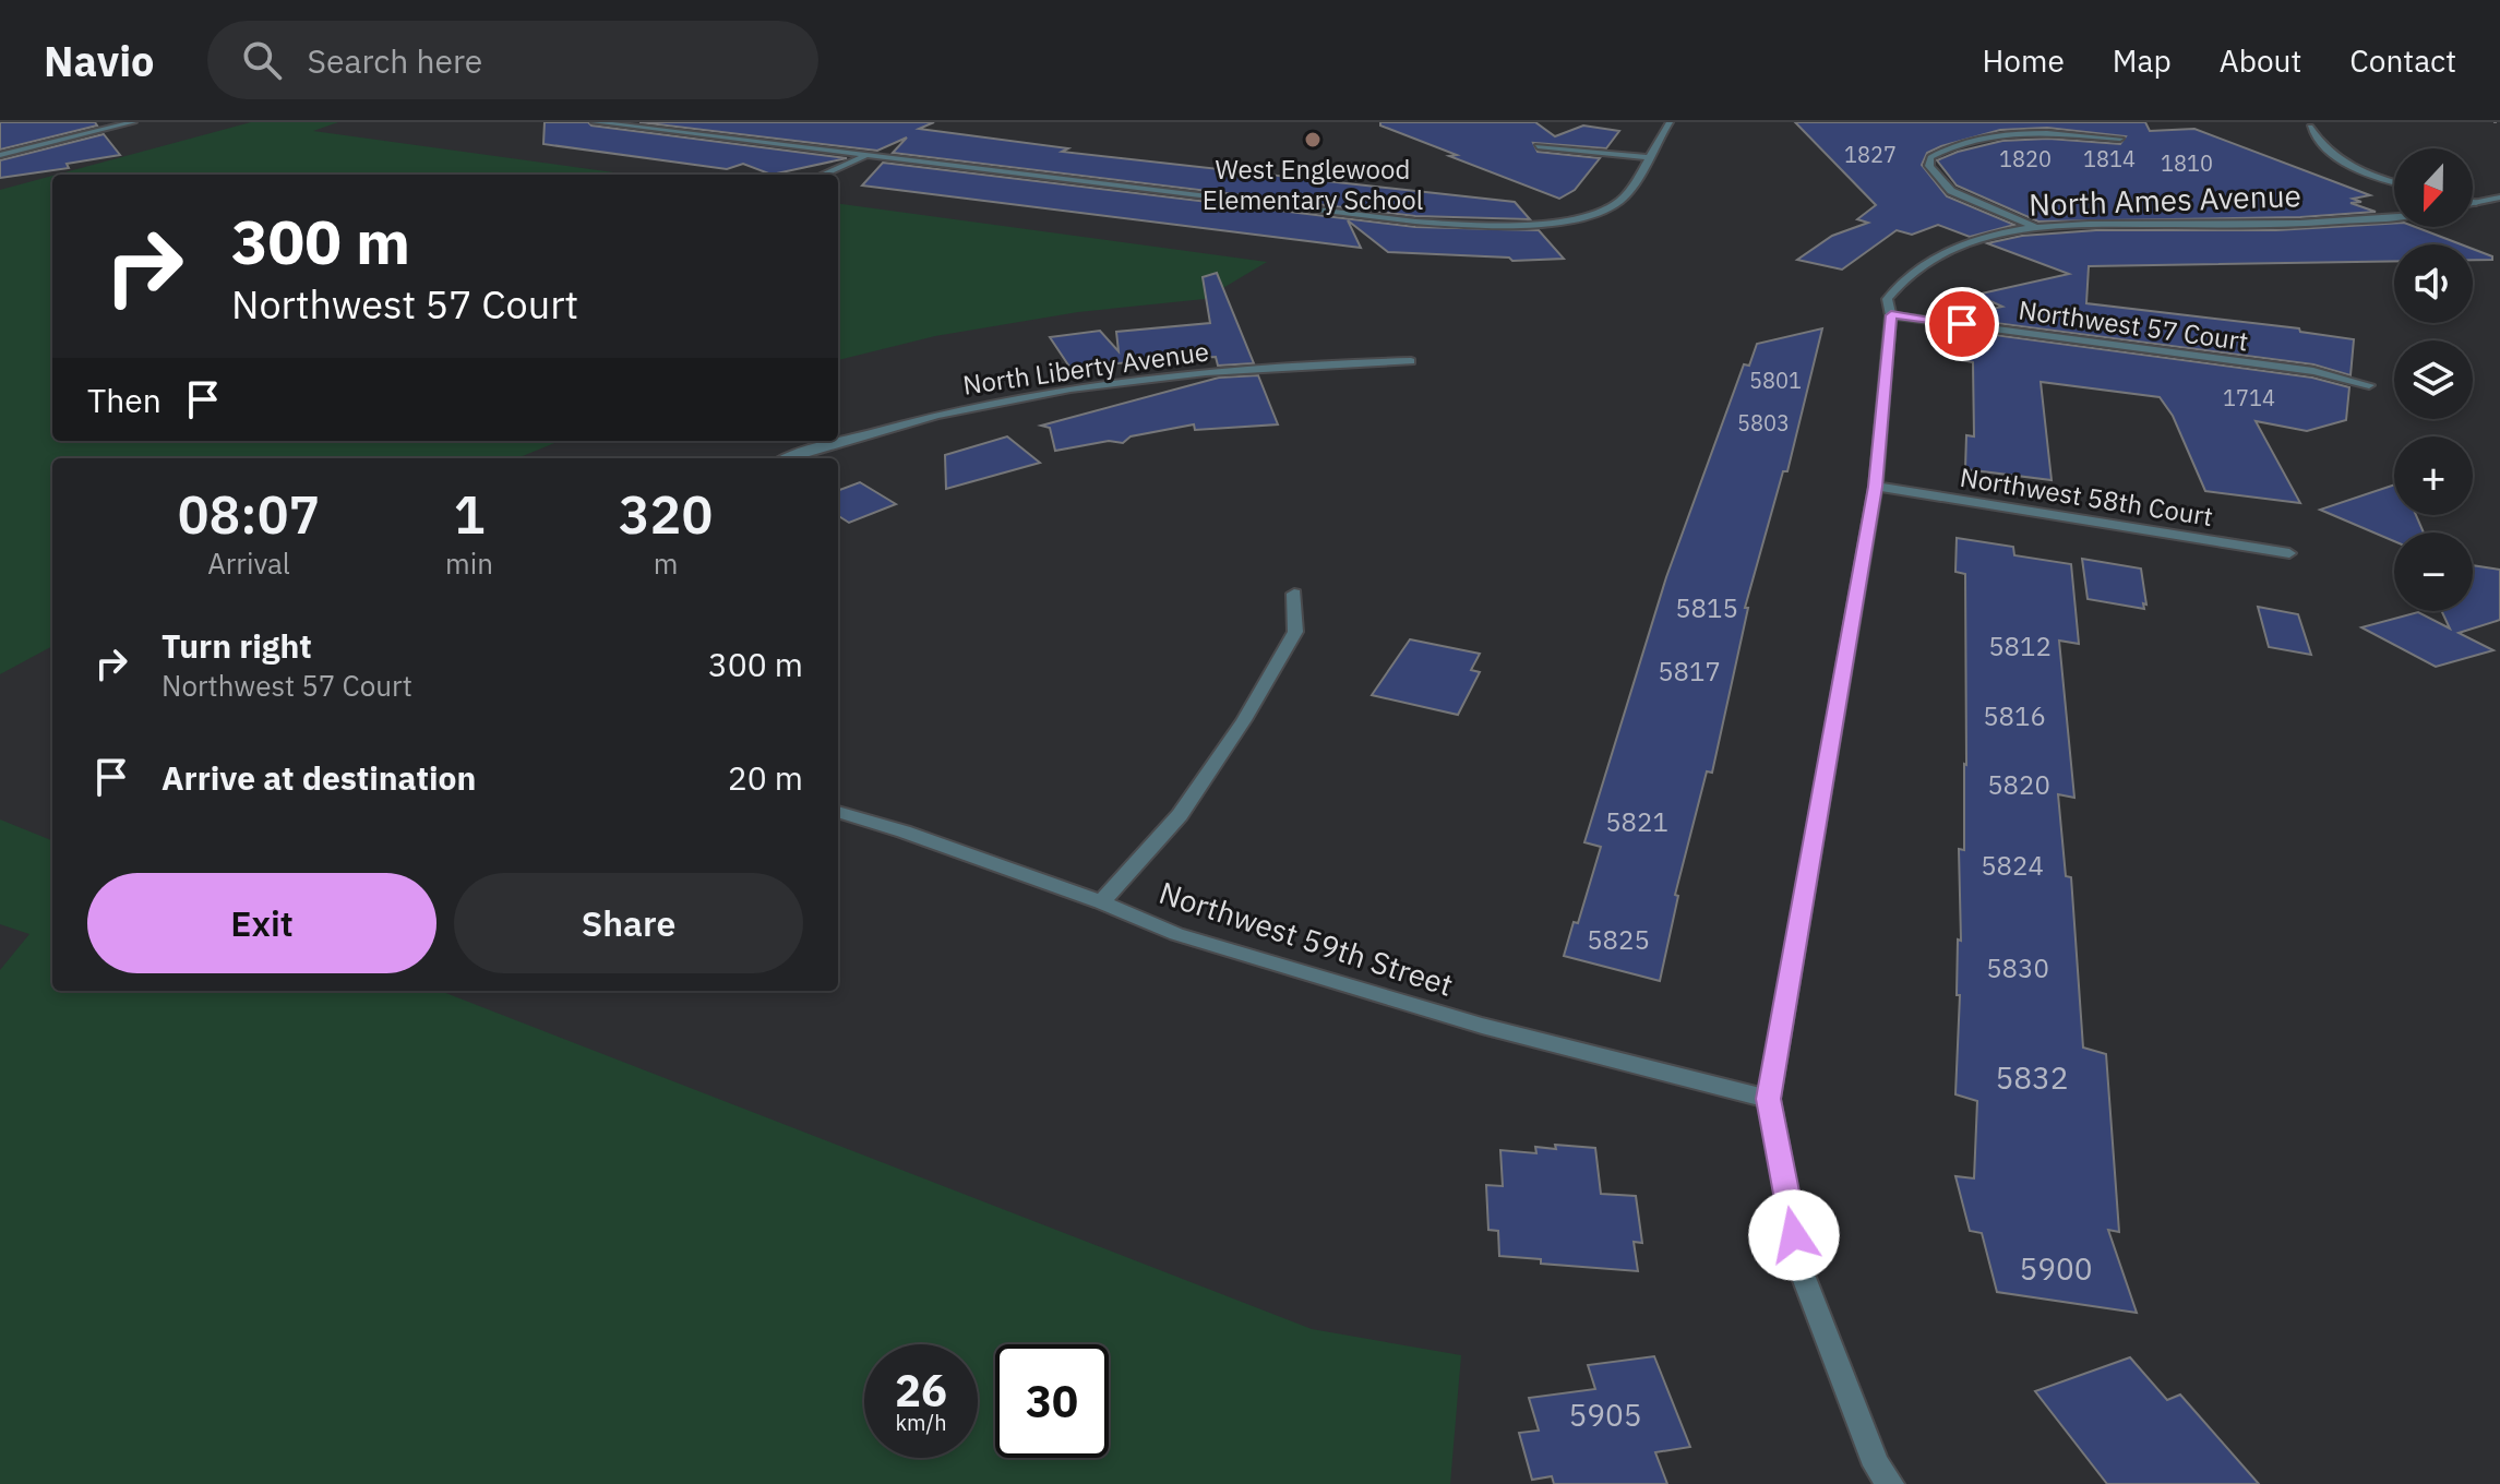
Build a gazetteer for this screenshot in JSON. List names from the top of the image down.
{
  "streets": {
    "street": [
      "North Ames Avenue",
      "Northwest 57 Court",
      "North Liberty Avenue",
      "Northwest 58th Court",
      "Northwest 59th Street"
    ]
  },
  "crossings": [
    ["North Ames Avenue", "Northwest 57 Court"],
    ["North Ames Avenue", "Northwest 58th Court"],
    ["North Ames Avenue", "Northwest 59th Street"]
  ],
  "places": ["West Englewood Elementary School"],
  "house_numbers": [
    "1827",
    "1820",
    "1814",
    "1810",
    "5801",
    "1714",
    "5803",
    "5815",
    "5812",
    "5817",
    "5816",
    "5820",
    "5821",
    "5824",
    "5825",
    "5830",
    "5832",
    "5900",
    "5905"
  ],
  "north": "bottom",
  "page": {
    "header": "Navio",
    "search": "Search here",
    "nav": [
      "Home",
      "Map",
      "About",
      "Contact"
    ],
    "map_buttons": ["+", "−"],
    "turn": ["300 m", "Northwest 57 Court"],
    "then": "Then",
    "eta": [
      "08:07",
      "Arrival",
      "1",
      "min",
      "320",
      "m"
    ],
    "list": [
      {
        "name": "Turn right",
        "note": "Northwest 57 Court",
        "value": "300 m"
      },
      {
        "name": "Arrive at destination",
        "value": "20 m"
      }
    ],
    "buttons": ["Exit", "Share"],
    "speed": "26 km/h",
    "limit": "30"
  }
}
